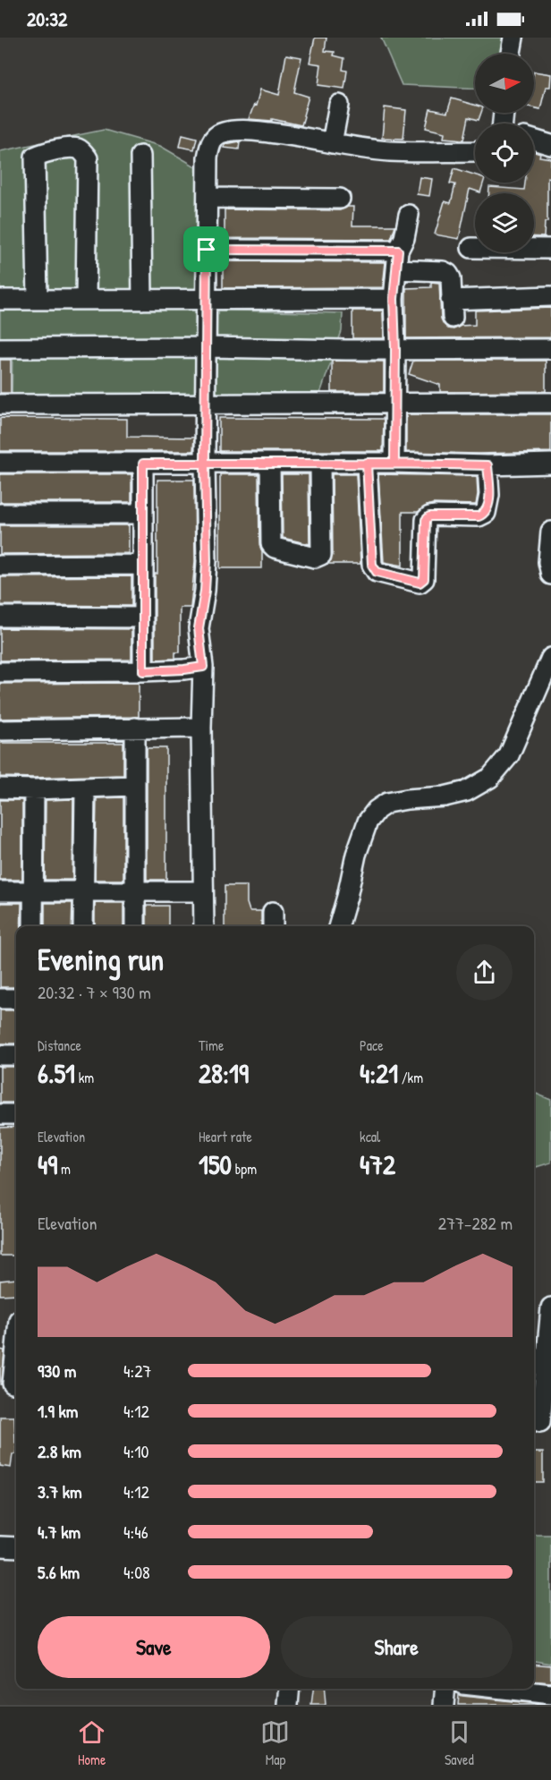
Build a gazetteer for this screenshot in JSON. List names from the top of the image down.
{
  "north": "right",
  "page": {
    "status": "20:32",
    "heading": ["Evening run", "20:32 · 7 × 930 m"],
    "stats": [
      ["Distance", "6.51 km"],
      ["Time", "28:19"],
      ["Pace", "4:21 /km"],
      ["Elevation", "49 m"],
      ["Heart rate", "150 bpm"],
      ["kcal", "472"]
    ],
    "chart": ["Elevation", "277–282 m"],
    "list": [
      {
        "name": "930 m",
        "note": "4:27"
      },
      {
        "name": "1.9 km",
        "note": "4:12"
      },
      {
        "name": "2.8 km",
        "note": "4:10"
      },
      {
        "name": "3.7 km",
        "note": "4:12"
      },
      {
        "name": "4.7 km",
        "note": "4:46"
      },
      {
        "name": "5.6 km",
        "note": "4:08"
      }
    ],
    "buttons": ["Save", "Share"],
    "tabs": ["Home", "Map", "Saved"]
  }
}
